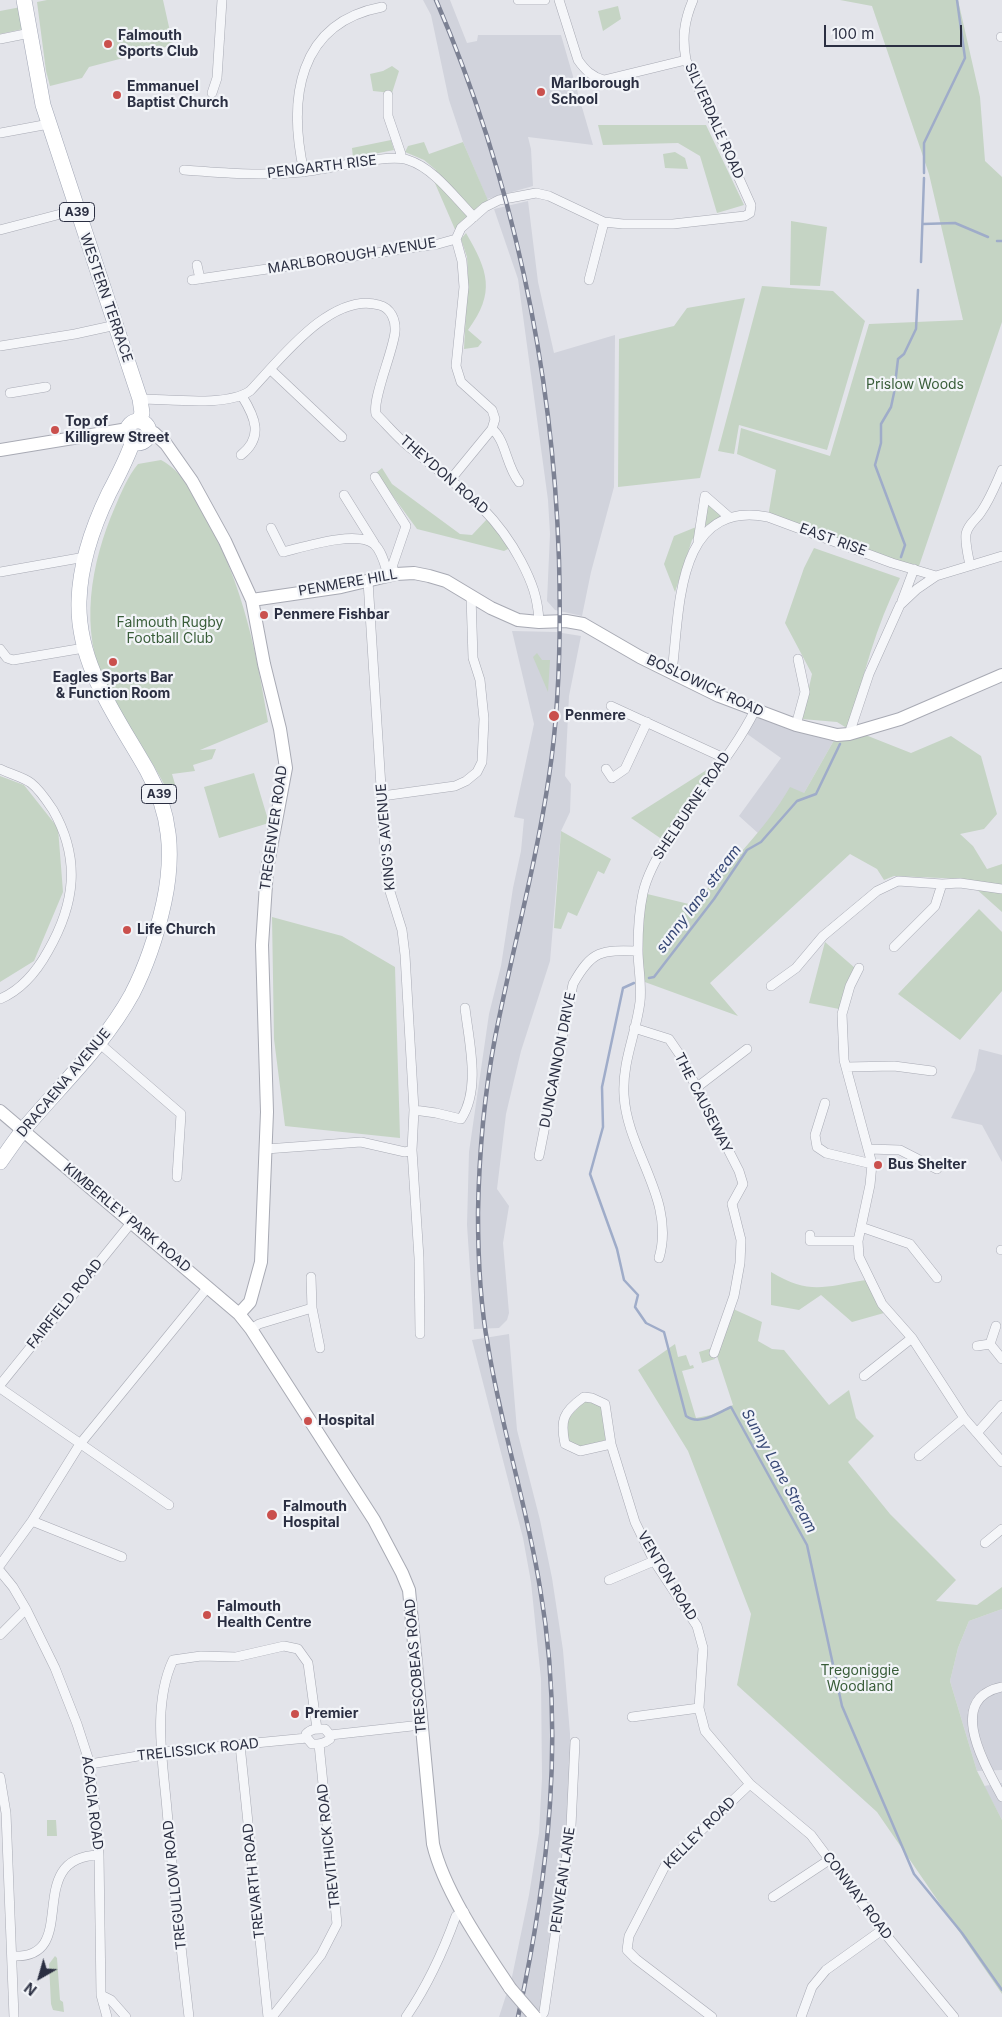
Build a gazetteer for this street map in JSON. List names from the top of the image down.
{
  "streets": {
    "main road": ["A39", "WESTERN TERRACE", "DRACAENA AVENUE"],
    "street": [
      "SILVERDALE ROAD",
      "PENGARTH RISE",
      "MARLBOROUGH AVENUE",
      "THEYDON ROAD",
      "EAST RISE",
      "PENMERE HILL",
      "BOSLOWICK ROAD",
      "SHELBURNE ROAD",
      "TREGENVER ROAD",
      "KING'S AVENUE",
      "DUNCANNON DRIVE",
      "THE CAUSEWAY",
      "KIMBERLEY PARK ROAD",
      "FAIRFIELD ROAD",
      "VENTON ROAD",
      "TRESCOBEAS ROAD",
      "TRELISSICK ROAD",
      "ACACIA ROAD",
      "KELLEY ROAD",
      "TREVITHICK ROAD",
      "PENVEAN LANE",
      "TREVARTH ROAD",
      "TREGULLOW ROAD",
      "CONWAY ROAD"
    ]
  },
  "crossings": [
    ["WESTERN TERRACE", "TREGENVER ROAD"],
    ["WESTERN TERRACE", "DRACAENA AVENUE"],
    ["THEYDON ROAD", "PENMERE HILL"],
    ["PENMERE HILL", "BOSLOWICK ROAD"],
    ["PENMERE HILL", "TREGENVER ROAD"],
    ["PENMERE HILL", "KING'S AVENUE"],
    ["BOSLOWICK ROAD", "SHELBURNE ROAD"],
    ["SHELBURNE ROAD", "DUNCANNON DRIVE"],
    ["SHELBURNE ROAD", "THE CAUSEWAY"],
    ["TREGENVER ROAD", "DRACAENA AVENUE"],
    ["TREGENVER ROAD", "KIMBERLEY PARK ROAD"],
    ["DRACAENA AVENUE", "KIMBERLEY PARK ROAD"],
    ["KIMBERLEY PARK ROAD", "FAIRFIELD ROAD"],
    ["KIMBERLEY PARK ROAD", "TRESCOBEAS ROAD"],
    ["VENTON ROAD", "KELLEY ROAD"],
    ["VENTON ROAD", "CONWAY ROAD"],
    ["TRELISSICK ROAD", "ACACIA ROAD"],
    ["TRELISSICK ROAD", "TREVITHICK ROAD"],
    ["TRELISSICK ROAD", "TREVARTH ROAD"],
    ["TRELISSICK ROAD", "TREGULLOW ROAD"],
    ["KELLEY ROAD", "CONWAY ROAD"],
    ["TREVITHICK ROAD", "TREGULLOW ROAD"]
  ],
  "water": ["sunny lane stream", "Sunny Lane Stream"],
  "parks": ["Prislow Woods", "Falmouth Rugby Football Club", "Tregoniggie Woodland"],
  "places": [
    "Falmouth Sports Club",
    "Marlborough School",
    "Emmanuel Baptist Church",
    "Top of Killigrew Street",
    "Penmere Fishbar",
    "Eagles Sports Bar & Function Room",
    "Penmere",
    "Life Church",
    "Bus Shelter",
    "Hospital",
    "Falmouth Hospital",
    "Falmouth Health Centre",
    "Premier"
  ],
  "scale_bar": "100 m",
  "north": "bottom left"
}
